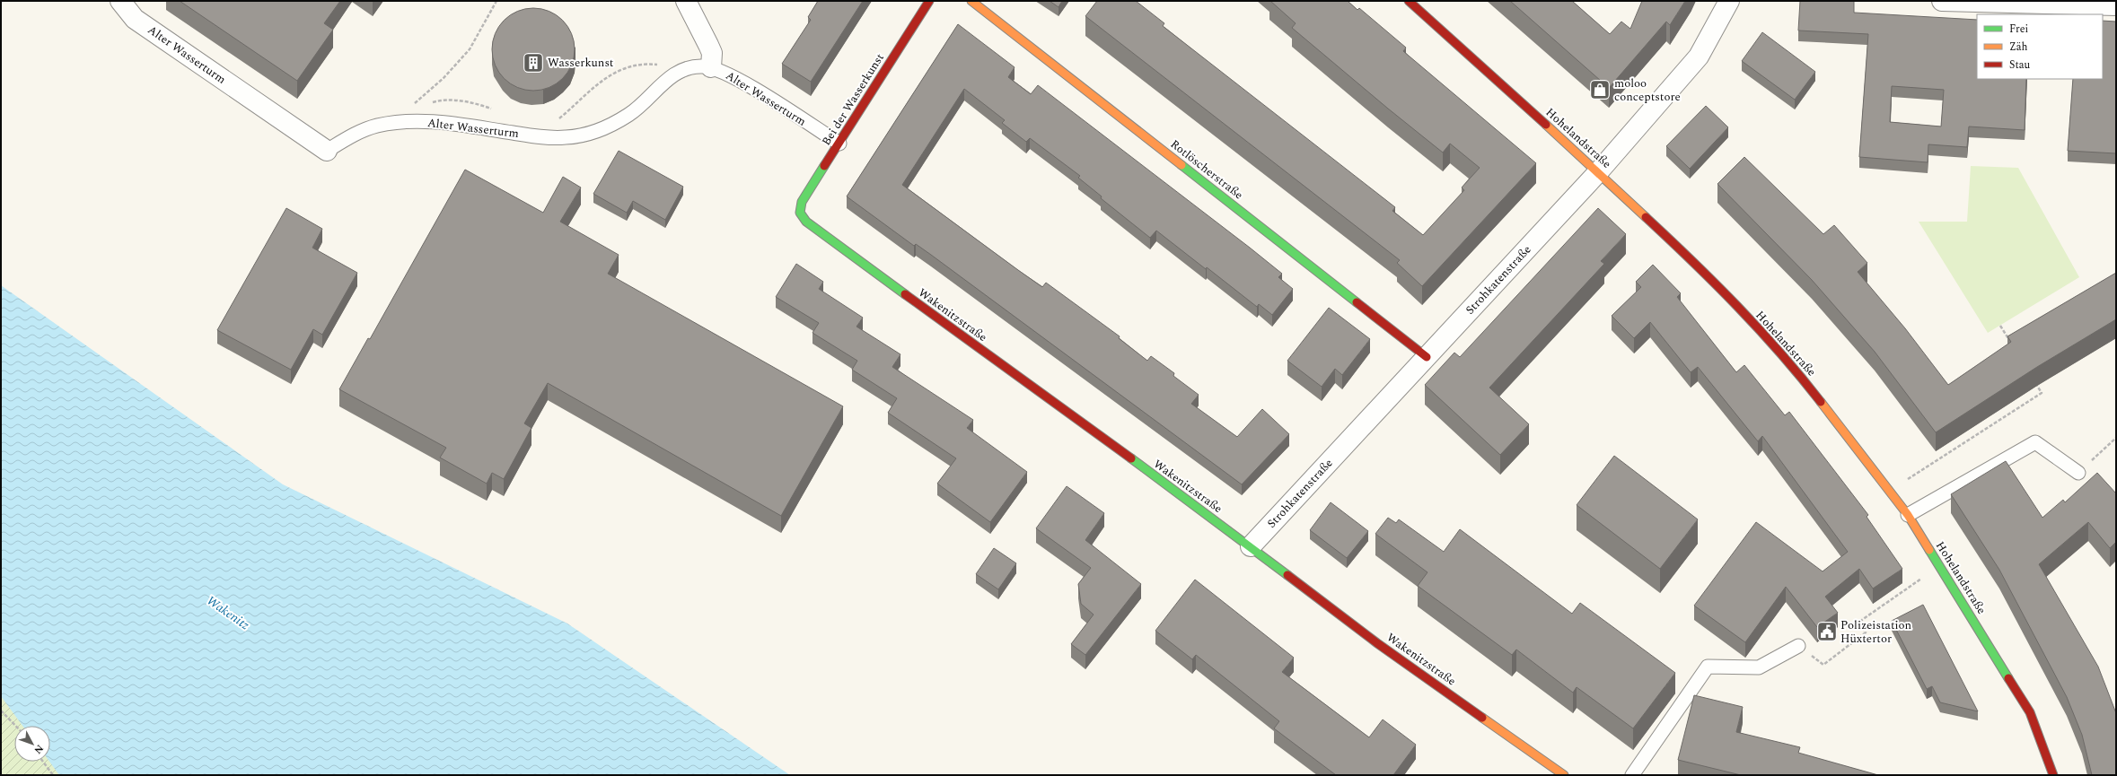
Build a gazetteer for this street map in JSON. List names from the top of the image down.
{
  "streets": {
    "street": [
      "Alter Wasserturm",
      "Bei der Wasserkunst",
      "Hohelandstraße",
      "Rotlöscherstraße",
      "Strohkatenstraße",
      "Wakenitzstraße"
    ]
  },
  "crossings": [
    ["Alter Wasserturm", "Bei der Wasserkunst"],
    ["Bei der Wasserkunst", "Wakenitzstraße"],
    ["Hohelandstraße", "Strohkatenstraße"],
    ["Rotlöscherstraße", "Strohkatenstraße"],
    ["Strohkatenstraße", "Wakenitzstraße"]
  ],
  "water": ["Wakenitz"],
  "places": {
    "building": ["Wasserkunst"],
    "shop": ["moloo conceptstore"],
    "public building": ["Polizeistation Hüxtertor"]
  },
  "legend": ["Frei", "Zäh", "Stau"],
  "north": "bottom right"
}
